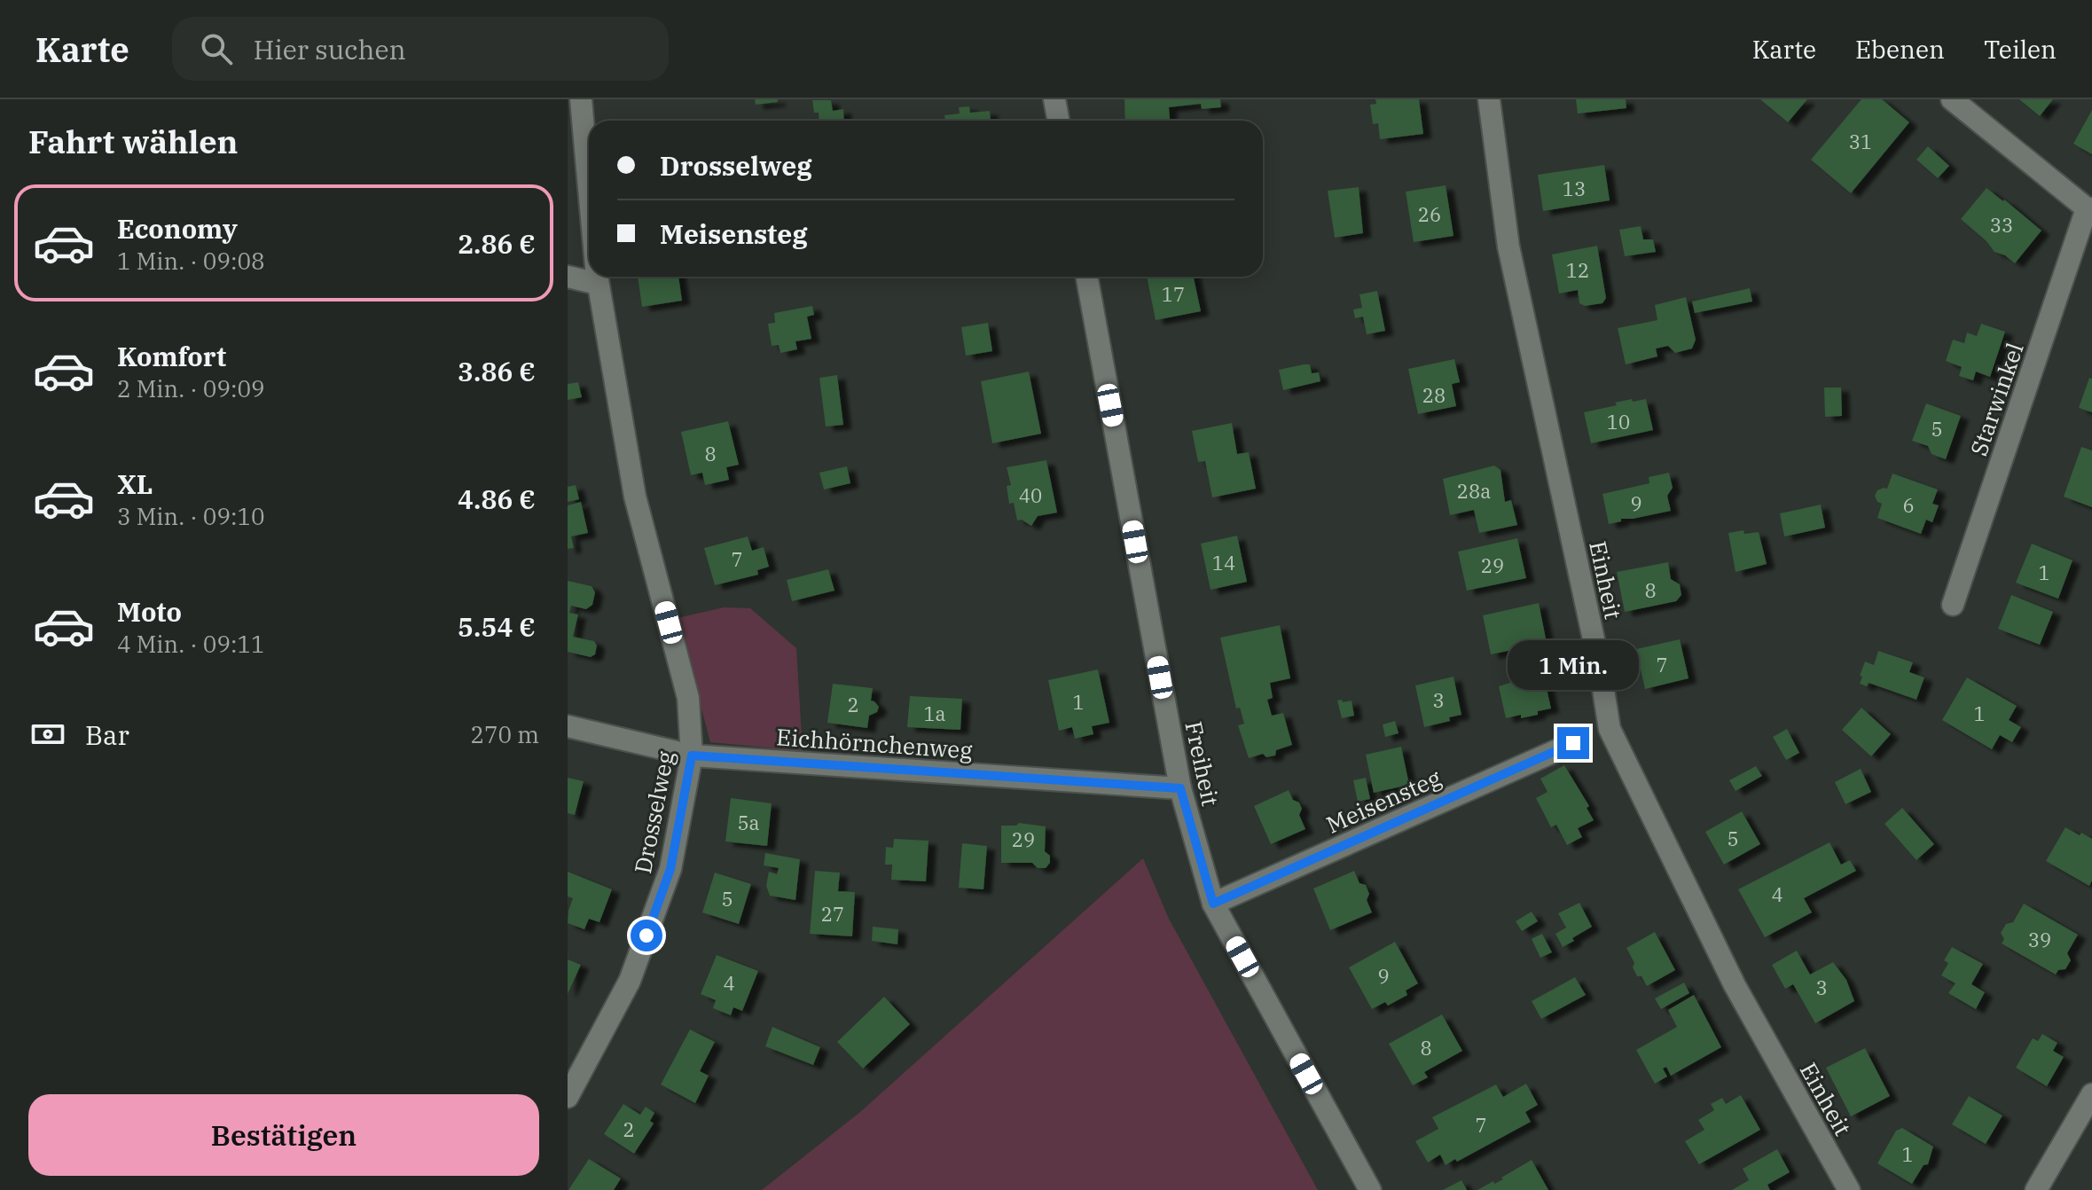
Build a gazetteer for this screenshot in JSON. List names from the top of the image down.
{
  "streets": {
    "street": [
      "Starwinkel",
      "Einheit",
      "Eichhörnchenweg",
      "Freiheit",
      "Meisensteg",
      "Drosselweg"
    ]
  },
  "crossings": [
    ["Eichhörnchenweg", "Freiheit"],
    ["Eichhörnchenweg", "Drosselweg"],
    ["Freiheit", "Meisensteg"]
  ],
  "house_numbers": [
    "31",
    "13",
    "26",
    "33",
    "12",
    "17",
    "28",
    "10",
    "5",
    "8",
    "28a",
    "40",
    "9",
    "6",
    "7",
    "14",
    "29",
    "1",
    "8",
    "7",
    "3",
    "1",
    "2",
    "1a",
    "1",
    "5a",
    "5",
    "29",
    "4",
    "5",
    "27",
    "39",
    "9",
    "4",
    "3",
    "8",
    "7",
    "2",
    "1"
  ],
  "page": {
    "header": "Karte",
    "search": "Hier suchen",
    "nav": ["Karte", "Ebenen", "Teilen"],
    "heading": "Fahrt wählen",
    "banner": ["Drosselweg", "Meisensteg"],
    "list": [
      {
        "name": "Economy",
        "note": "1 Min. · 09:08",
        "value": "2.86 €"
      },
      {
        "name": "Komfort",
        "note": "2 Min. · 09:09",
        "value": "3.86 €"
      },
      {
        "name": "XL",
        "note": "3 Min. · 09:10",
        "value": "4.86 €"
      },
      {
        "name": "Moto",
        "note": "4 Min. · 09:11",
        "value": "5.54 €"
      }
    ],
    "bubble": "1 Min.",
    "pay": ["Bar", "270 m"],
    "buttons": "Bestätigen"
  }
}
